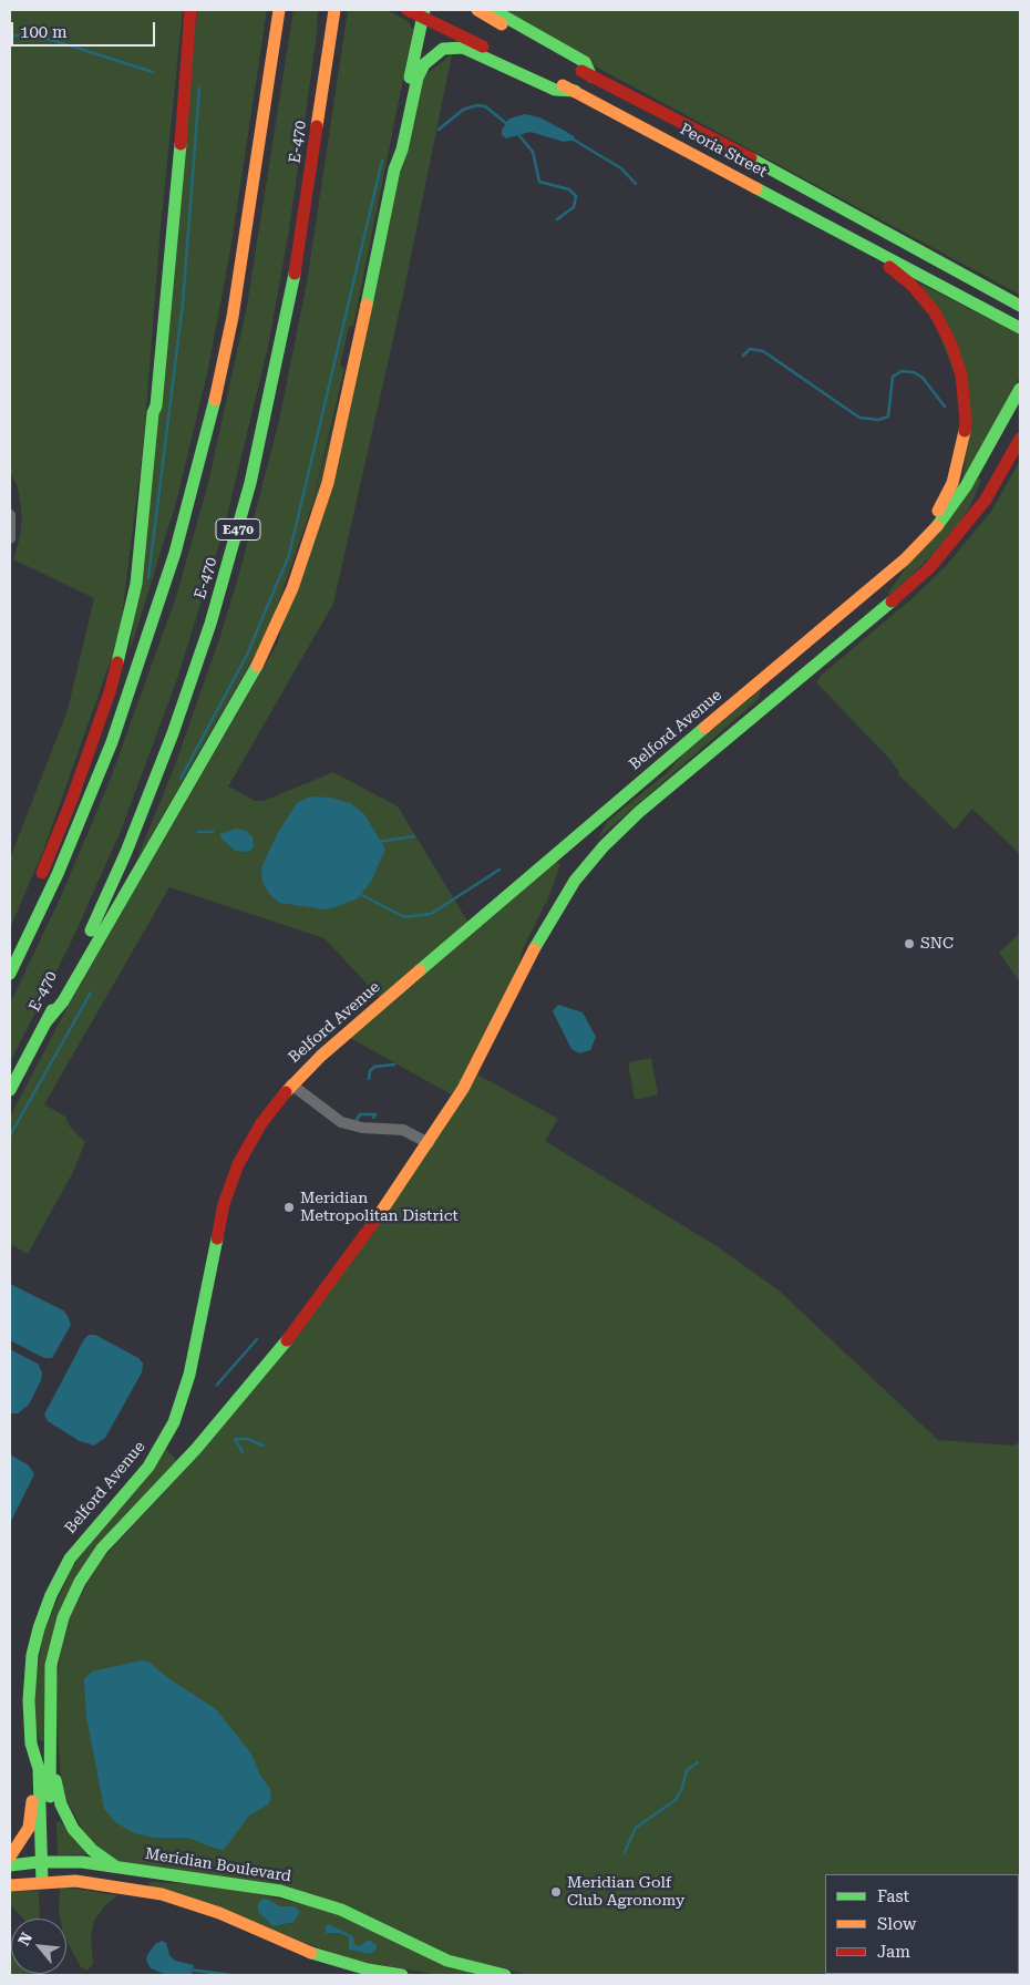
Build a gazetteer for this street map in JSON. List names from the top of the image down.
{
  "streets": {
    "main road": [
      "E-470",
      "Peoria Street",
      "E470",
      "Belford Avenue",
      "Meridian Boulevard"
    ]
  },
  "crossings": [
    ["Belford Avenue", "Meridian Boulevard"]
  ],
  "places": ["SNC", "Meridian Metropolitan District", "Meridian Golf Club Agronomy"],
  "legend": ["Fast", "Slow", "Jam"],
  "scale_bar": "100 m",
  "north": "top left"
}
